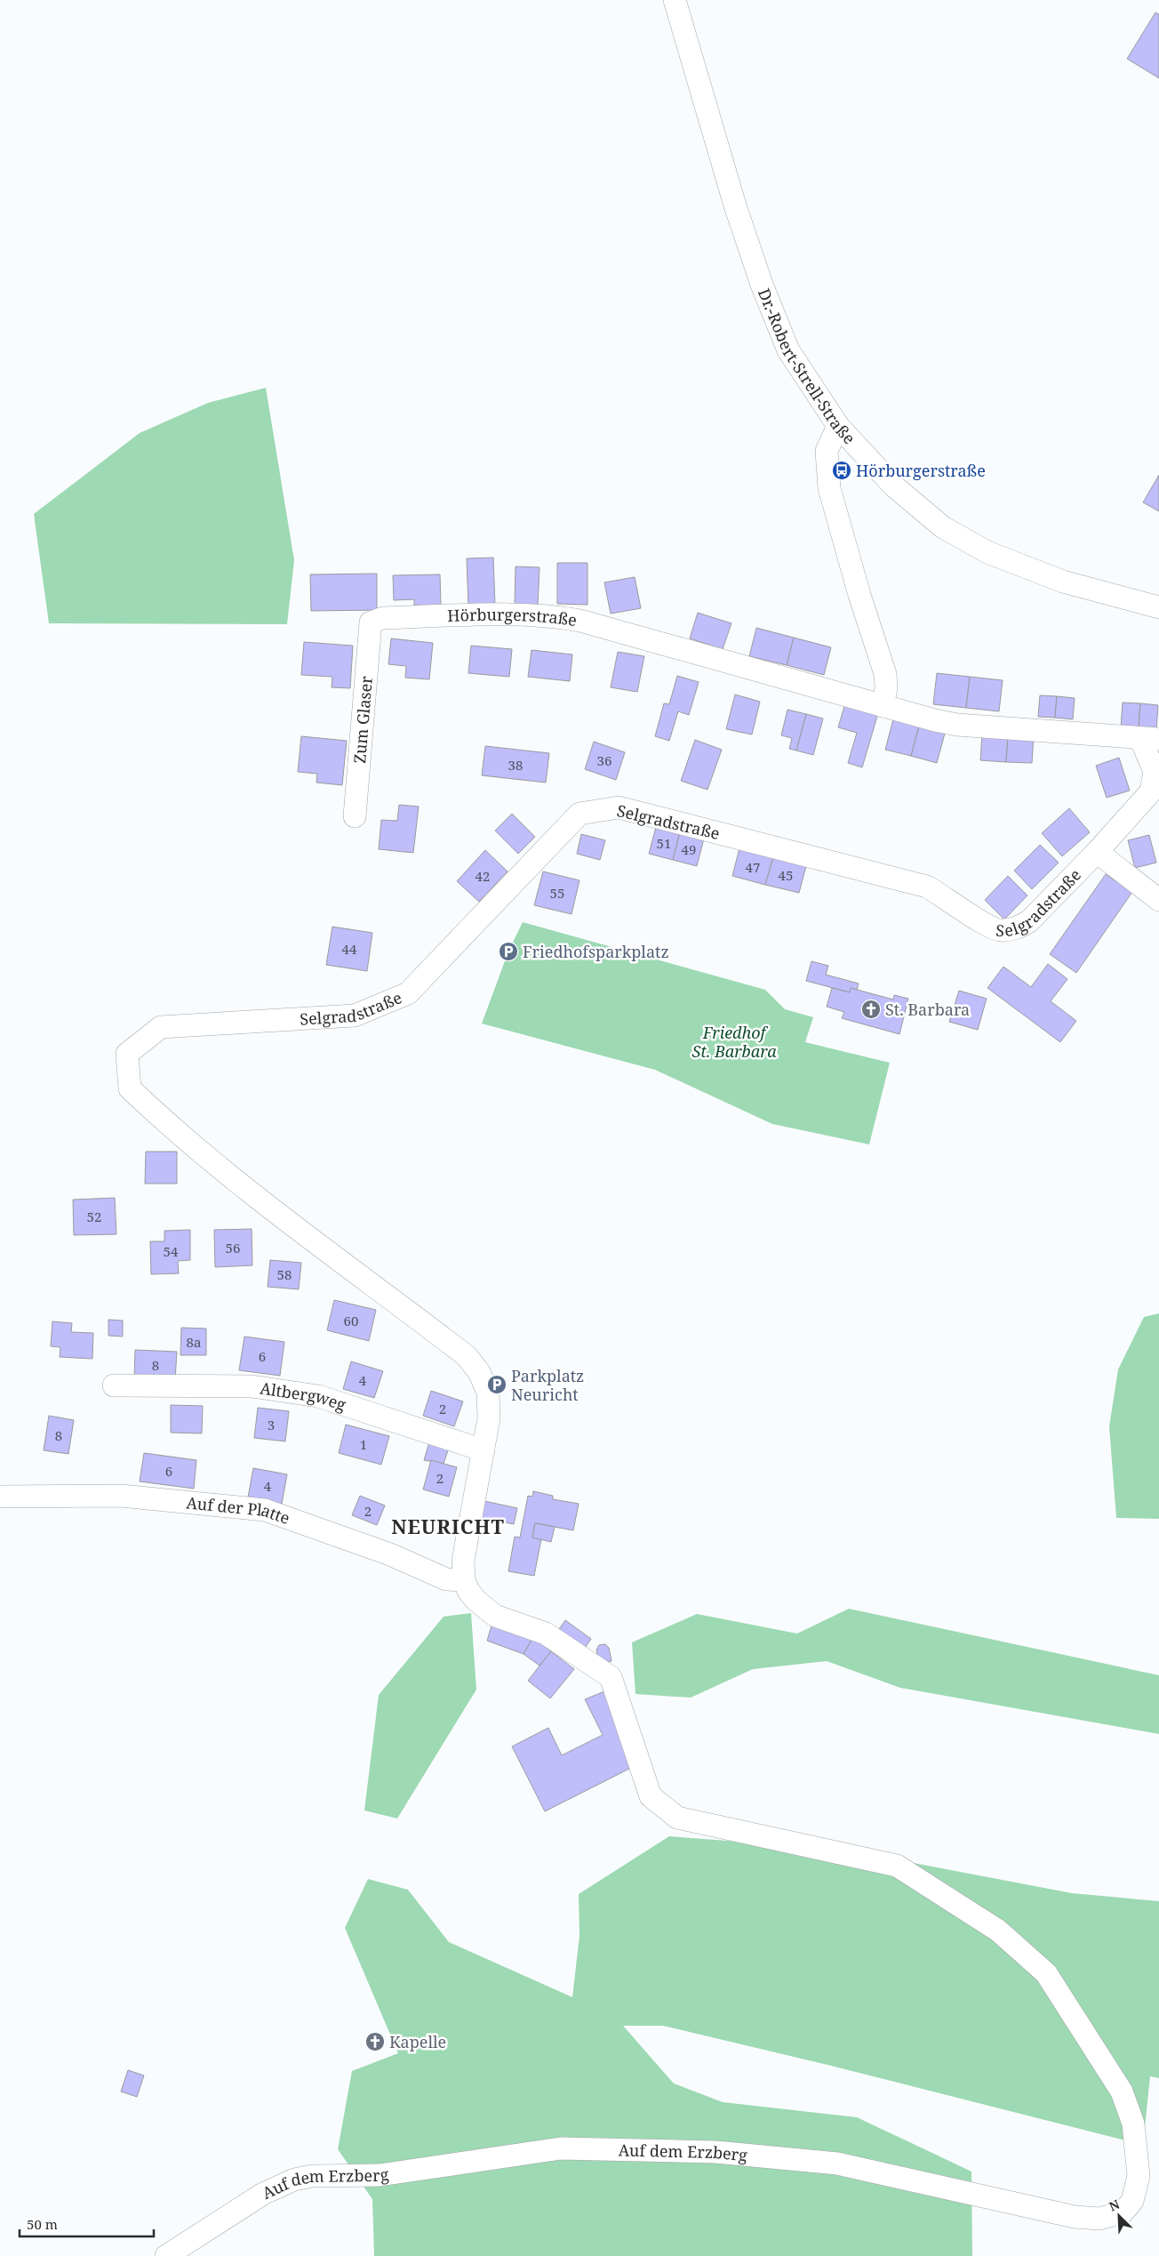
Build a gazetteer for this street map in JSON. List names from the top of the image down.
{
  "streets": {
    "street": [
      "Dr.-Robert-Strell-Straße",
      "Hörburgerstraße",
      "Zum Glaser",
      "Selgradstraße",
      "Altbergweg",
      "Auf der Platte",
      "Auf dem Erzberg"
    ]
  },
  "crossings": [
    ["Hörburgerstraße", "Zum Glaser"],
    ["Hörburgerstraße", "Selgradstraße"],
    ["Selgradstraße", "Altbergweg"],
    ["Auf der Platte", "Auf dem Erzberg"]
  ],
  "districts": ["NEURICHT"],
  "parks": ["Friedhof St. Barbara"],
  "places": {
    "bus stop": ["Hörburgerstraße"],
    "parking": ["Friedhofsparkplatz", "Parkplatz Neuricht"],
    "church": ["St. Barbara", "Kapelle"]
  },
  "house_numbers": [
    "36",
    "38",
    "51",
    "49",
    "47",
    "45",
    "42",
    "55",
    "44",
    "52",
    "56",
    "54",
    "58",
    "60",
    "8a",
    "6",
    "8",
    "4",
    "2",
    "3",
    "8",
    "1",
    "6",
    "2",
    "4",
    "2"
  ],
  "scale_bar": "50 m",
  "north": "top left"
}
